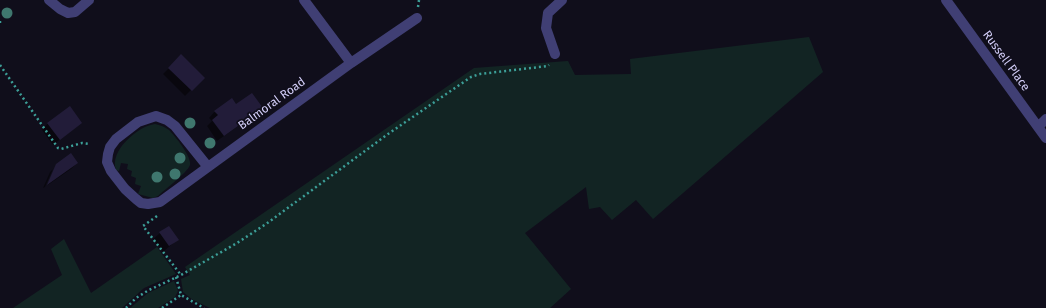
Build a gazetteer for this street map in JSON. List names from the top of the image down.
{
  "streets": {
    "street": ["Russell Place", "Balmoral Road"]
  }
}
